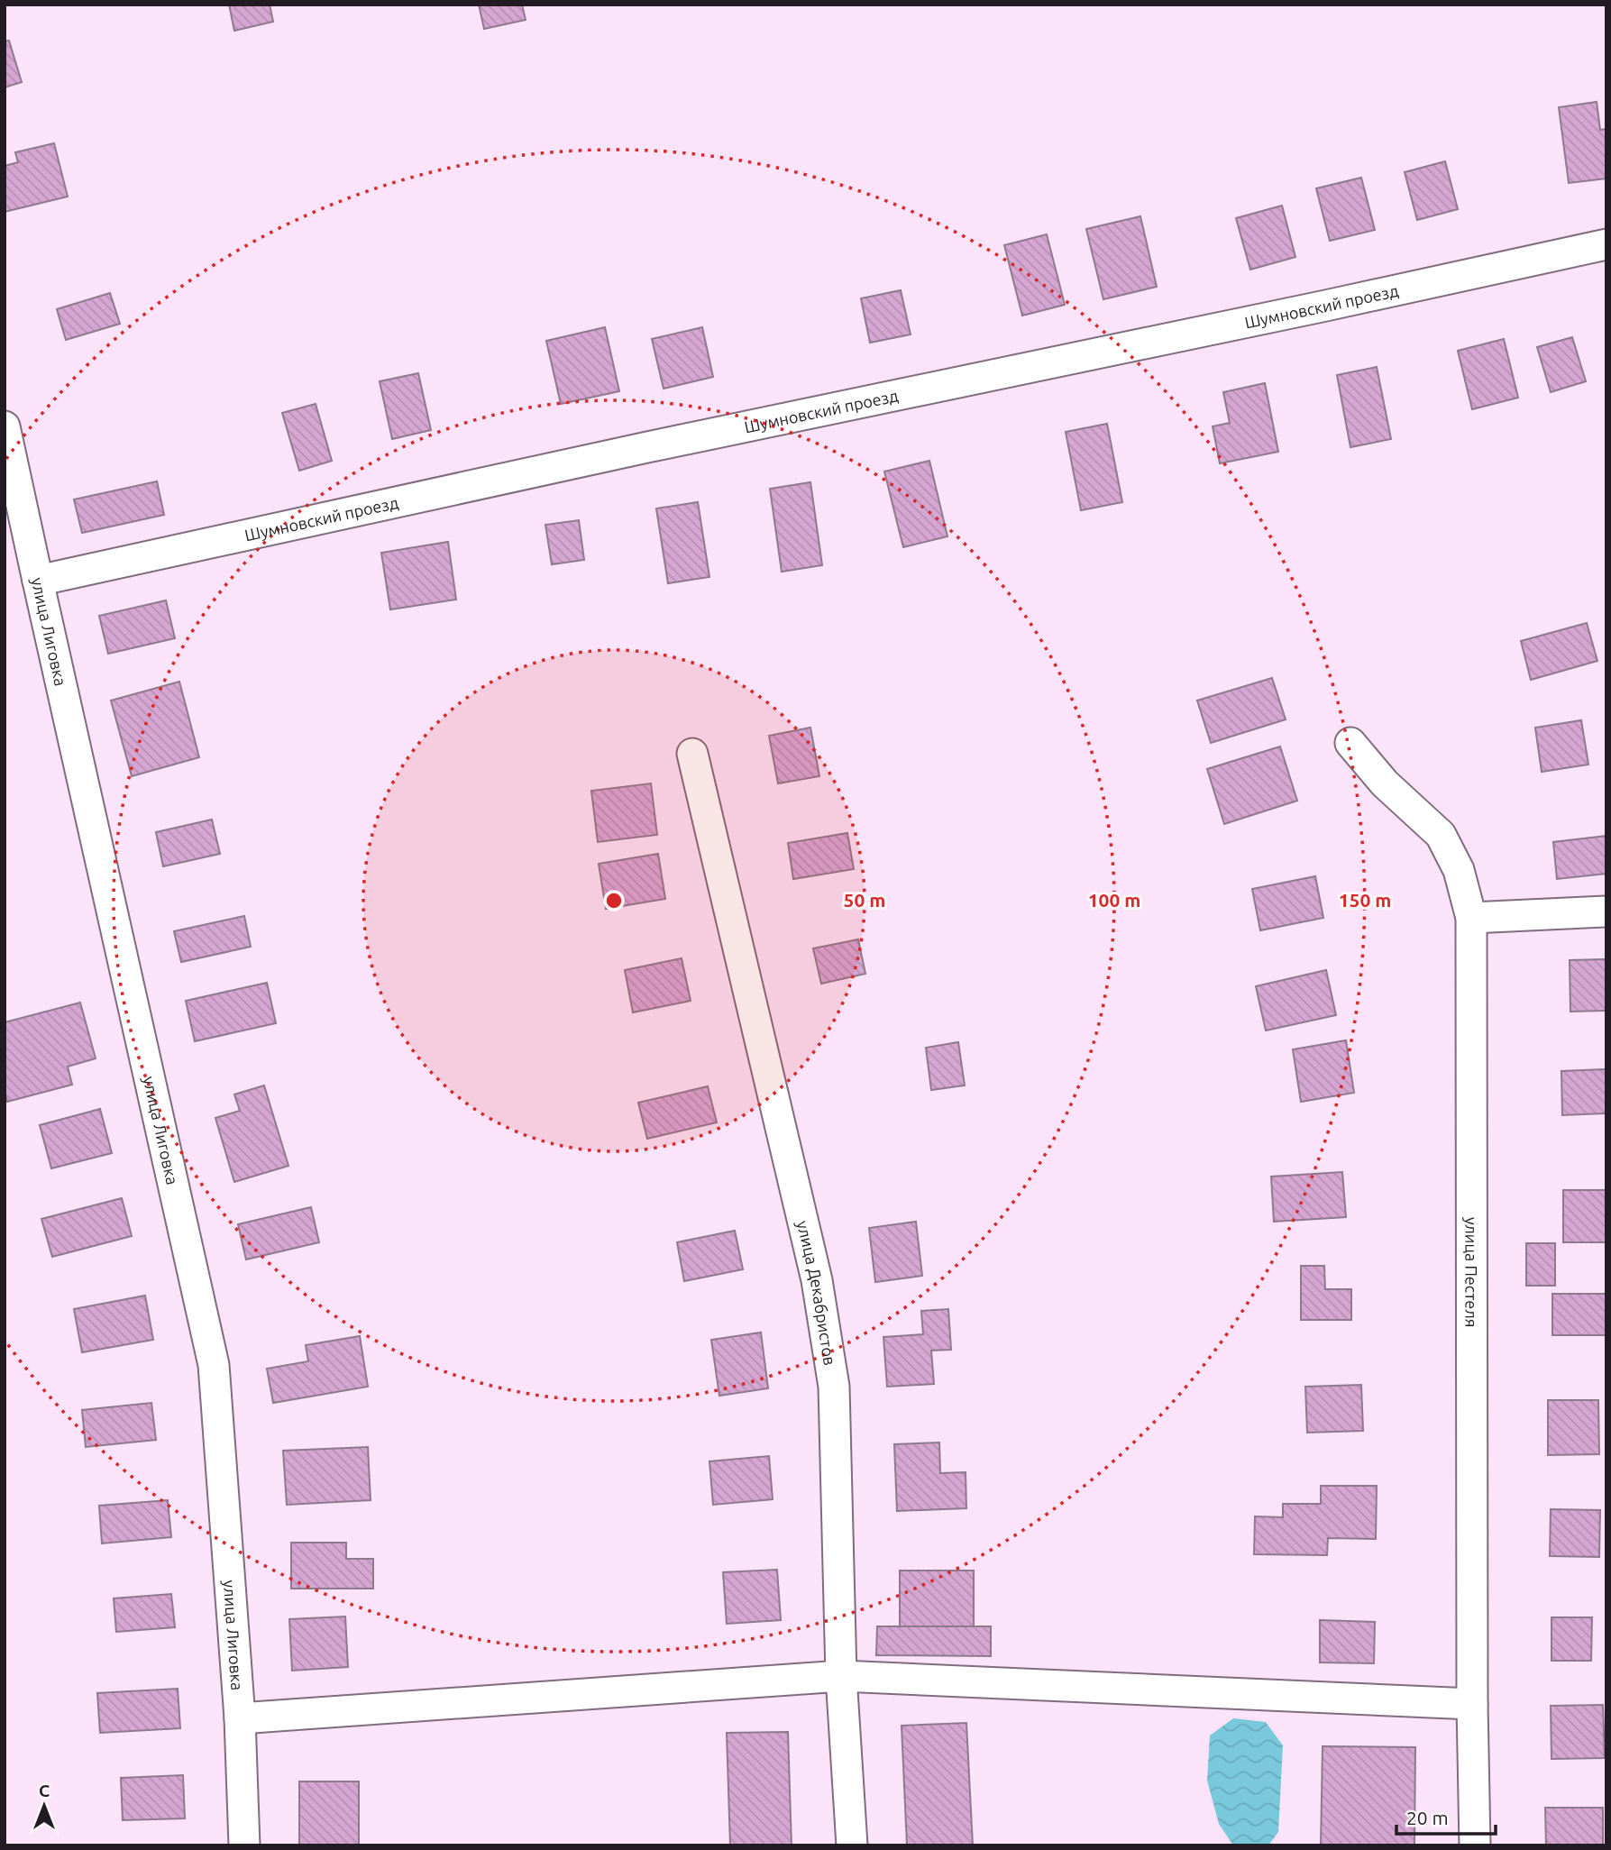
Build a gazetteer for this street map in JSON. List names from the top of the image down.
{
  "streets": {
    "street": [
      "Шумновский проезд",
      "улица Лиговка",
      "улица Пестеля",
      "улица Декабристов"
    ]
  },
  "crossings": [
    ["Шумновский проезд", "улица Лиговка"]
  ],
  "scale_bar": "20 m",
  "north": "top",
  "rings": ["50 m", "100 m", "150 m"]
}
